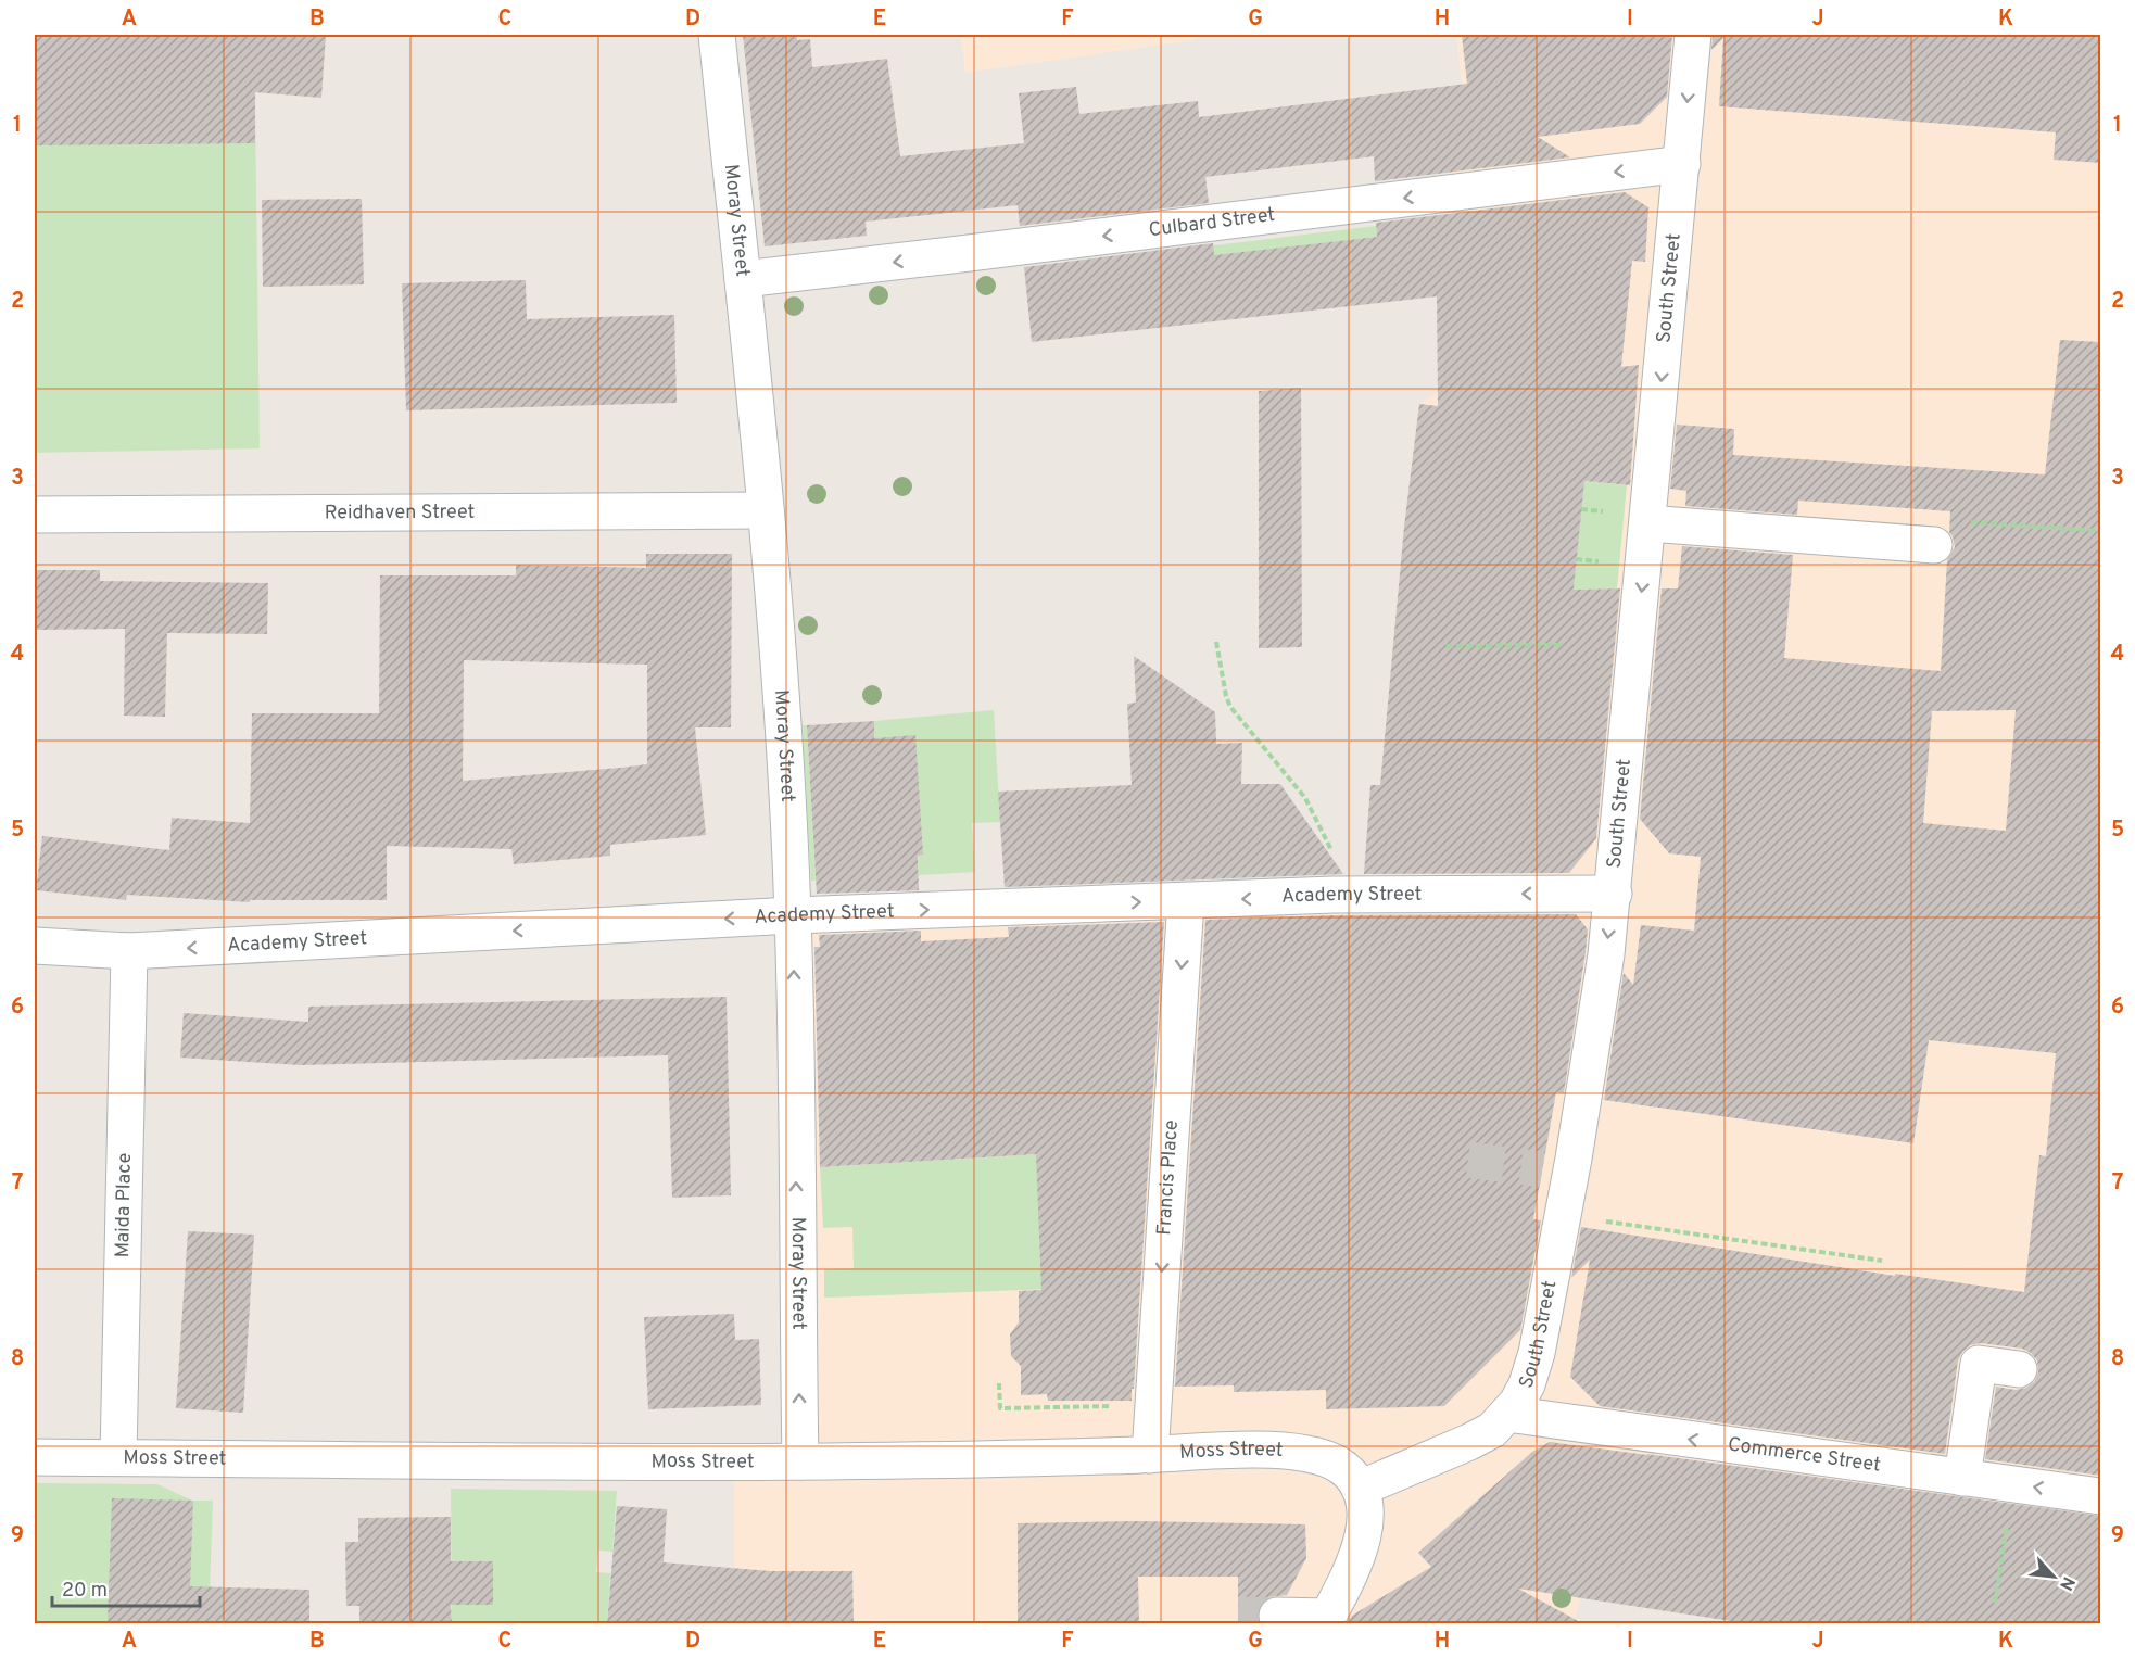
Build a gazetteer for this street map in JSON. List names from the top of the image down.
{
  "streets": {
    "street": [
      "Moray Street",
      "Culbard Street",
      "South Street",
      "Reidhaven Street",
      "Academy Street",
      "Francis Place",
      "Maida Place",
      "Moss Street",
      "Commerce Street"
    ]
  },
  "crossings": [
    ["Moray Street", "Culbard Street"],
    ["Moray Street", "Reidhaven Street"],
    ["Moray Street", "Academy Street"],
    ["Moray Street", "Moss Street"],
    ["Culbard Street", "South Street"],
    ["South Street", "Academy Street"],
    ["South Street", "Moss Street"],
    ["South Street", "Commerce Street"],
    ["Academy Street", "Francis Place"],
    ["Academy Street", "Maida Place"],
    ["Francis Place", "Moss Street"],
    ["Maida Place", "Moss Street"]
  ],
  "one_way": [
    "Moray Street",
    "Culbard Street",
    "South Street",
    "Francis Place",
    "Commerce Street"
  ],
  "scale_bar": "20 m",
  "north": "bottom right",
  "grid": {
    "columns": [
      "A",
      "B",
      "C",
      "D",
      "E",
      "F",
      "G",
      "H",
      "I",
      "J",
      "K"
    ],
    "rows": [
      "1",
      "2",
      "3",
      "4",
      "5",
      "6",
      "7",
      "8",
      "9"
    ]
  }
}
